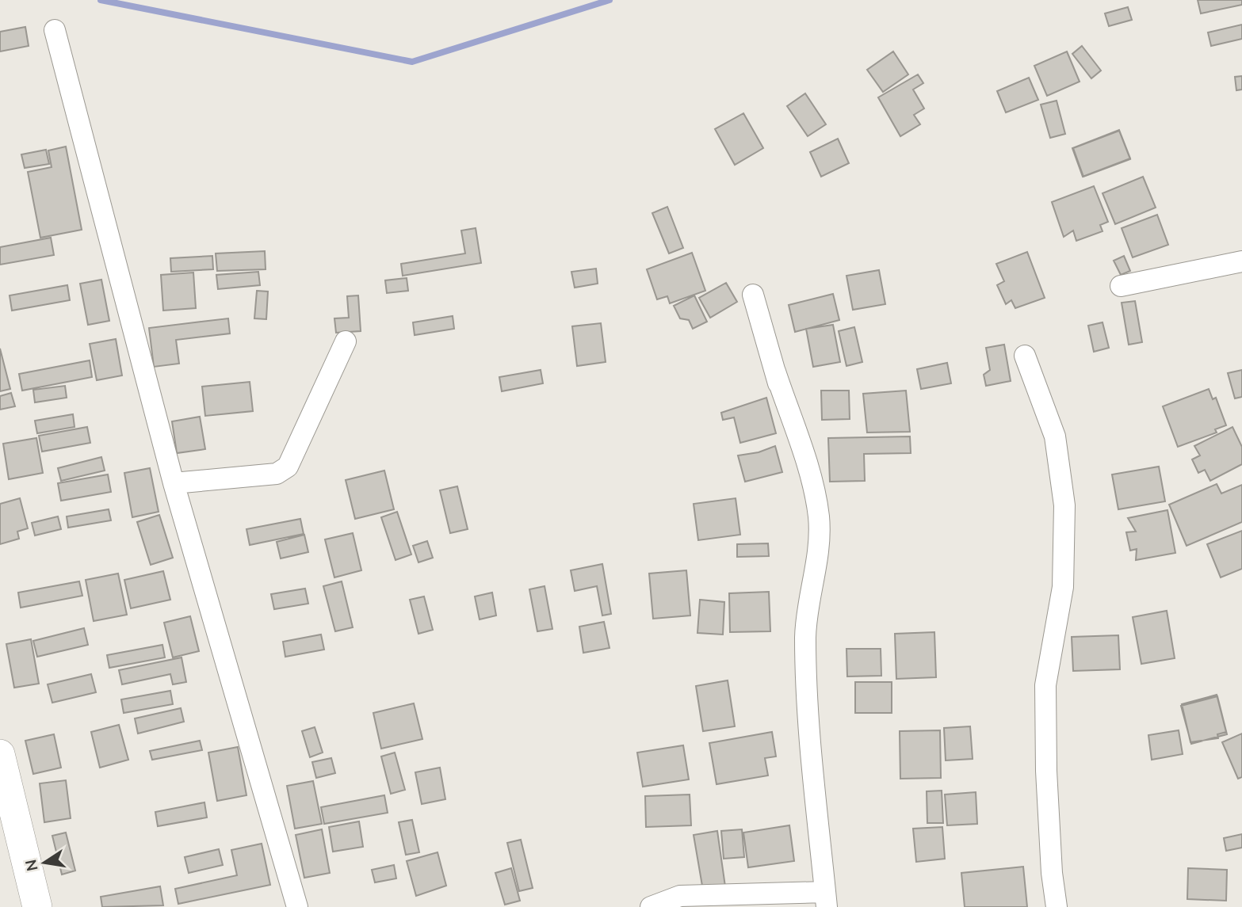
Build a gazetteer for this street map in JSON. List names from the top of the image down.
{
  "north": "left"
}
